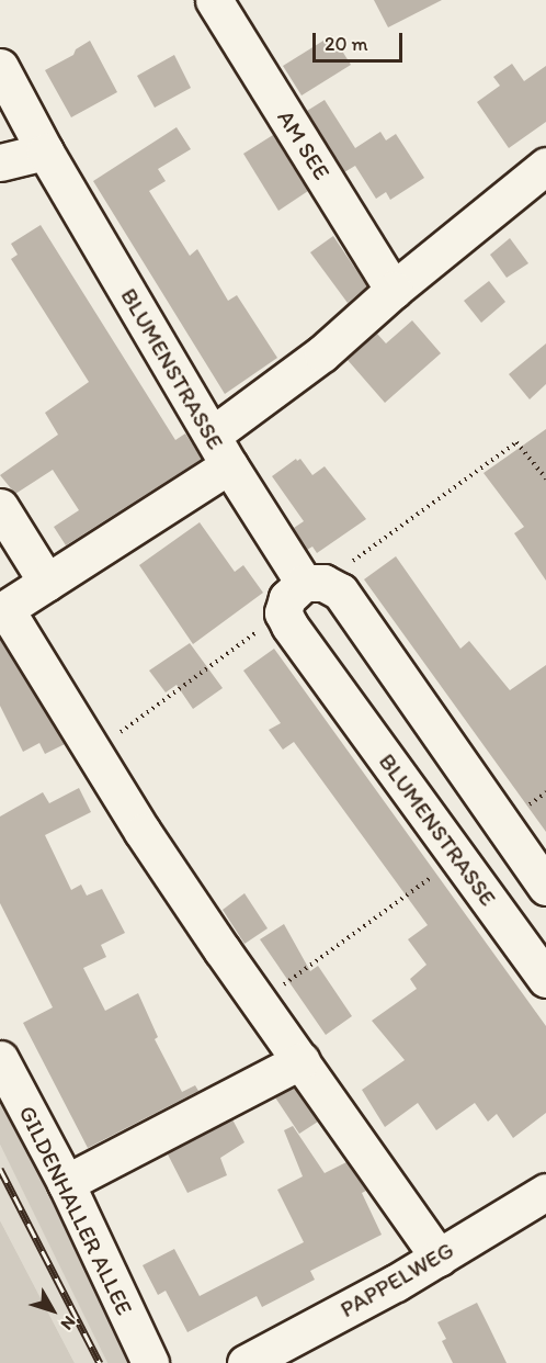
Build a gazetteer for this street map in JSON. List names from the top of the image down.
{
  "streets": {
    "street": [
      "AM SEE",
      "BLUMENSTRASSE",
      "GILDENHALLER ALLEE",
      "PAPPELWEG"
    ]
  },
  "scale_bar": "20 m",
  "north": "bottom right"
}
